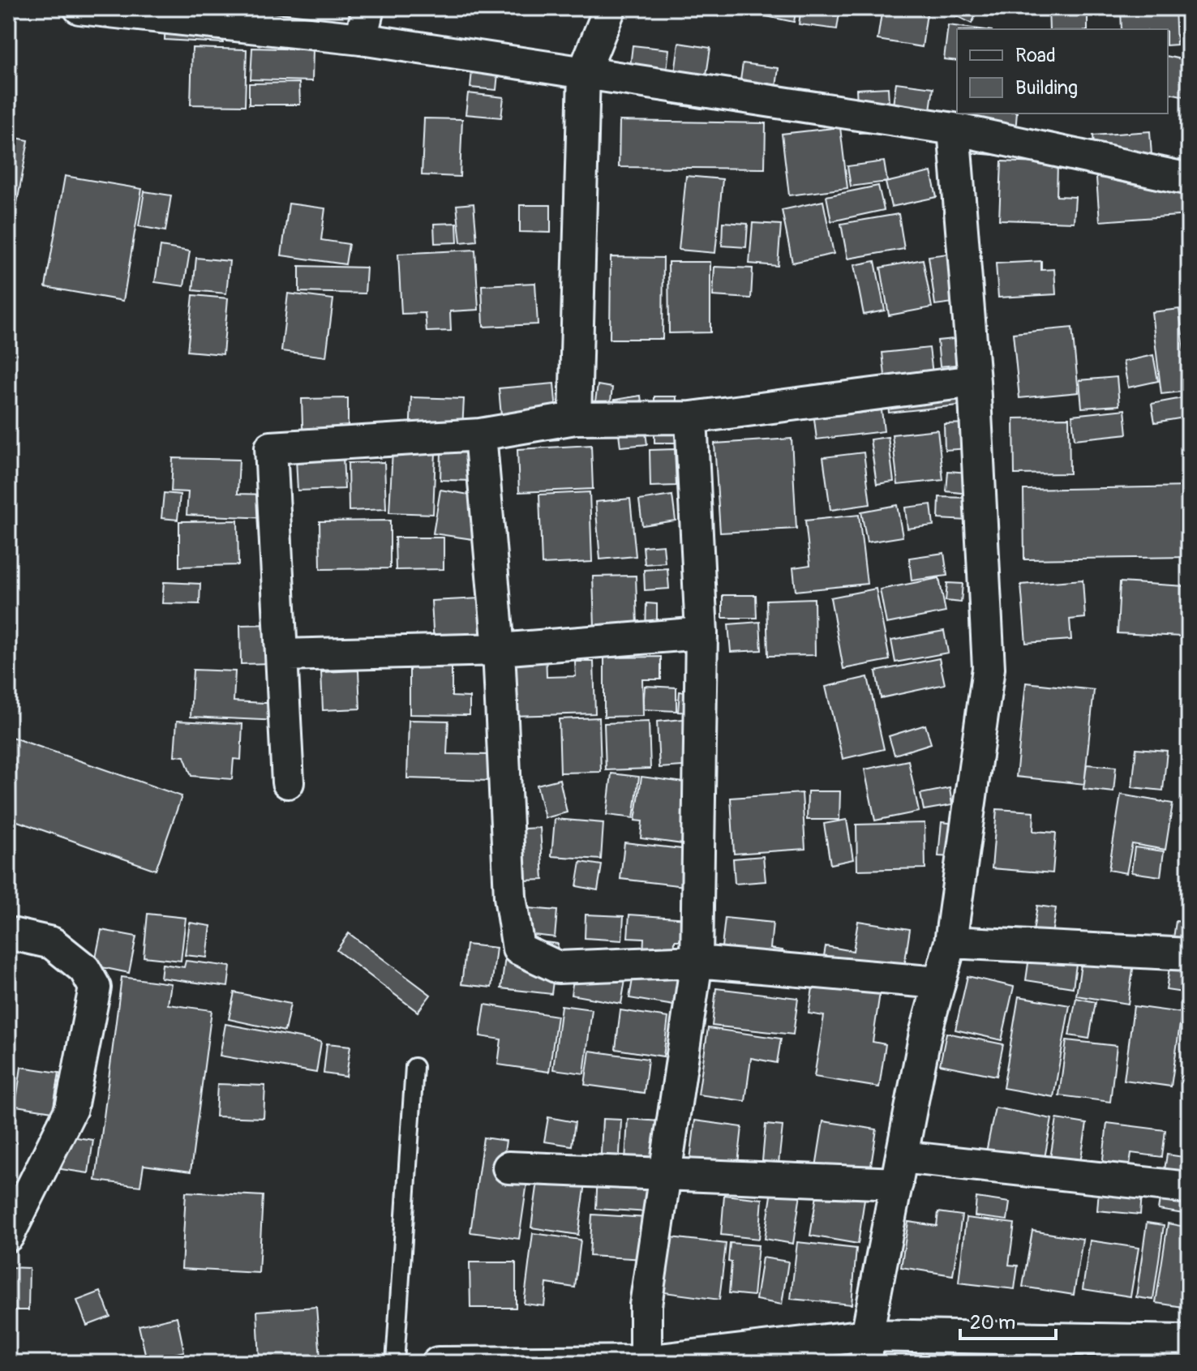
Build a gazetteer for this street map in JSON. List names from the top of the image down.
{
  "legend": ["Road", "Building"],
  "scale_bar": "20 m"
}
